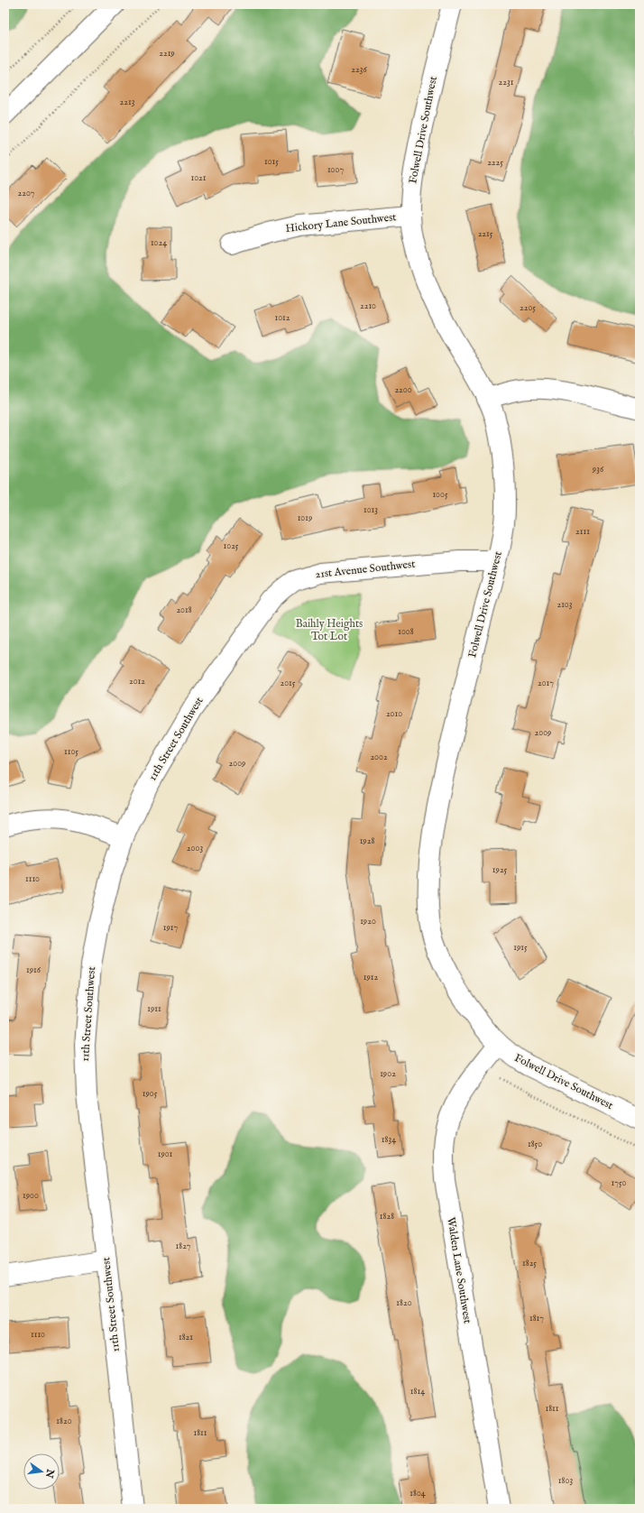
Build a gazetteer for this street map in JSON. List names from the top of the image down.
{
  "streets": {
    "street": [
      "Folwell Drive Southwest",
      "Hickory Lane Southwest",
      "21st Avenue Southwest",
      "11th Street Southwest",
      "Walden Lane Southwest"
    ]
  },
  "crossings": [
    ["Folwell Drive Southwest", "Hickory Lane Southwest"],
    ["Folwell Drive Southwest", "21st Avenue Southwest"],
    ["Folwell Drive Southwest", "Walden Lane Southwest"],
    ["21st Avenue Southwest", "11th Street Southwest"]
  ],
  "parks": ["Baihly Heights Tot Lot"],
  "house_numbers": [
    "2219",
    "2236",
    "2231",
    "2213",
    "1015",
    "2225",
    "1007",
    "1021",
    "2207",
    "2215",
    "1024",
    "2210",
    "2205",
    "1012",
    "2200",
    "936",
    "1005",
    "1013",
    "1019",
    "2111",
    "1025",
    "2103",
    "2018",
    "1008",
    "2012",
    "2015",
    "2017",
    "2010",
    "2009",
    "1105",
    "2002",
    "2009",
    "1928",
    "2003",
    "1925",
    "1110",
    "1920",
    "1917",
    "1915",
    "1916",
    "1912",
    "1911",
    "1902",
    "1905",
    "1834",
    "1850",
    "1901",
    "1750",
    "1900",
    "1828",
    "1827",
    "1825",
    "1820",
    "1817",
    "1110",
    "1821",
    "1814",
    "1811",
    "1820",
    "1811",
    "1803",
    "1804"
  ],
  "north": "right"
}
